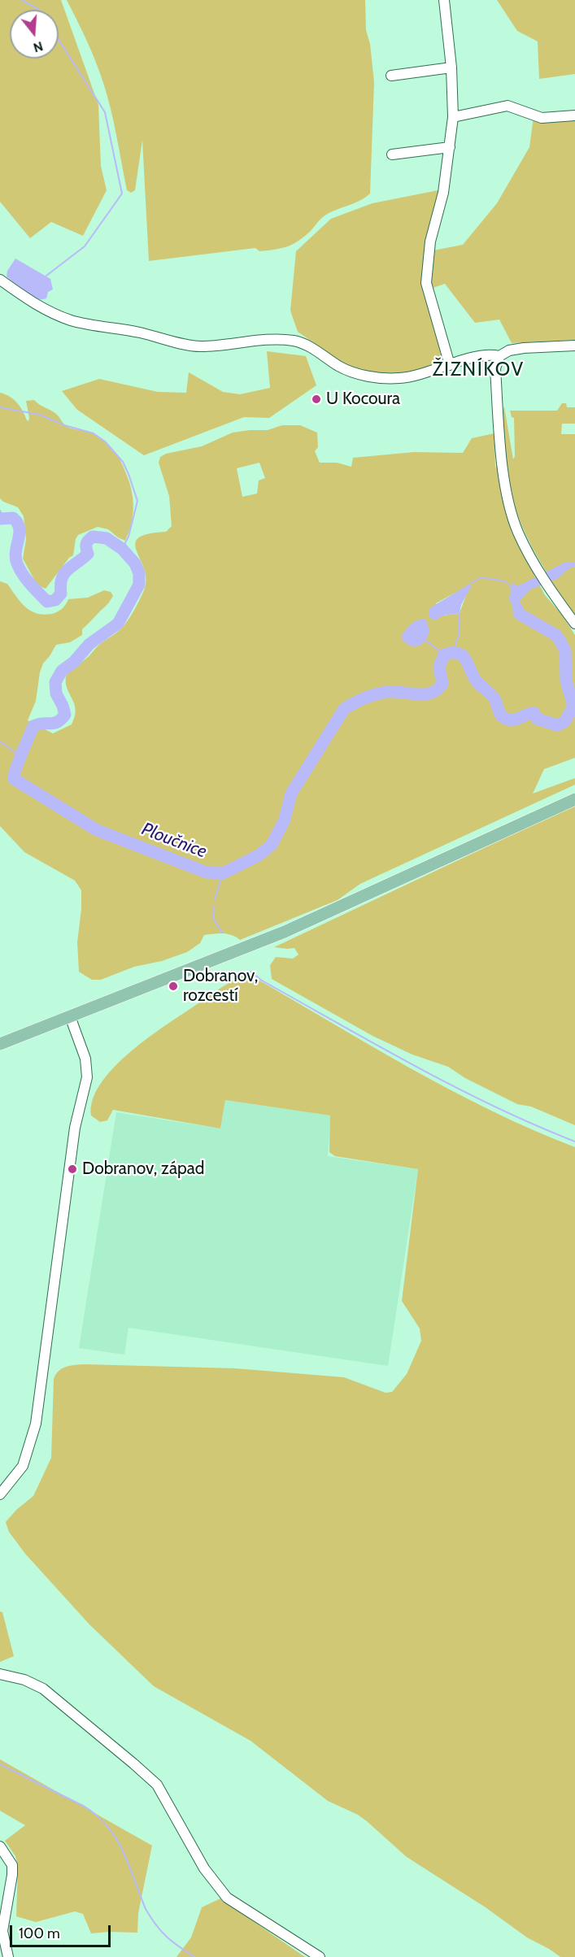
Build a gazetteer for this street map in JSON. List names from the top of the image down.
{
  "districts": ["ŽIZNÍKOV"],
  "water": ["Ploučnice"],
  "places": ["U Kocoura", "Dobranov, rozcestí", "Dobranov, západ"],
  "scale_bar": "100 m",
  "north": "bottom"
}
